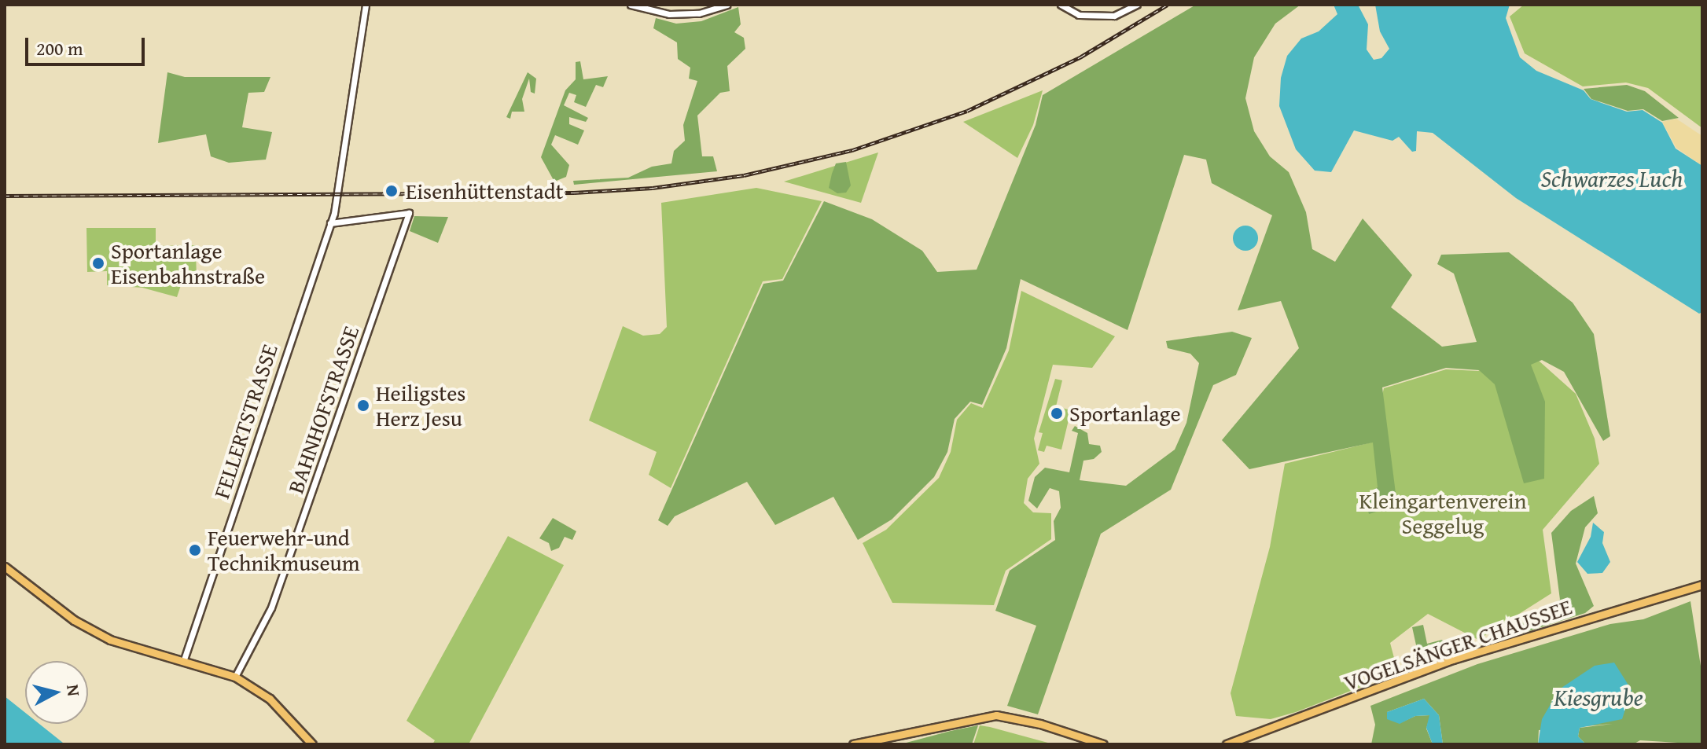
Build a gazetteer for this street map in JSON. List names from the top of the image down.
{
  "streets": {
    "main road": ["VOGELSÄNGER CHAUSSEE"],
    "street": ["BAHNHOFSTRASSE", "FELLERTSTRASSE"]
  },
  "crossings": [
    ["BAHNHOFSTRASSE", "FELLERTSTRASSE"]
  ],
  "water": ["Schwarzes Luch", "Kiesgrube"],
  "parks": ["Kleingartenverein Seggelug"],
  "places": [
    "Eisenhüttenstadt",
    "Sportanlage Eisenbahnstraße",
    "Heiligstes Herz Jesu",
    "Sportanlage",
    "Feuerwehr-und Technikmuseum"
  ],
  "scale_bar": "200 m",
  "north": "right"
}
